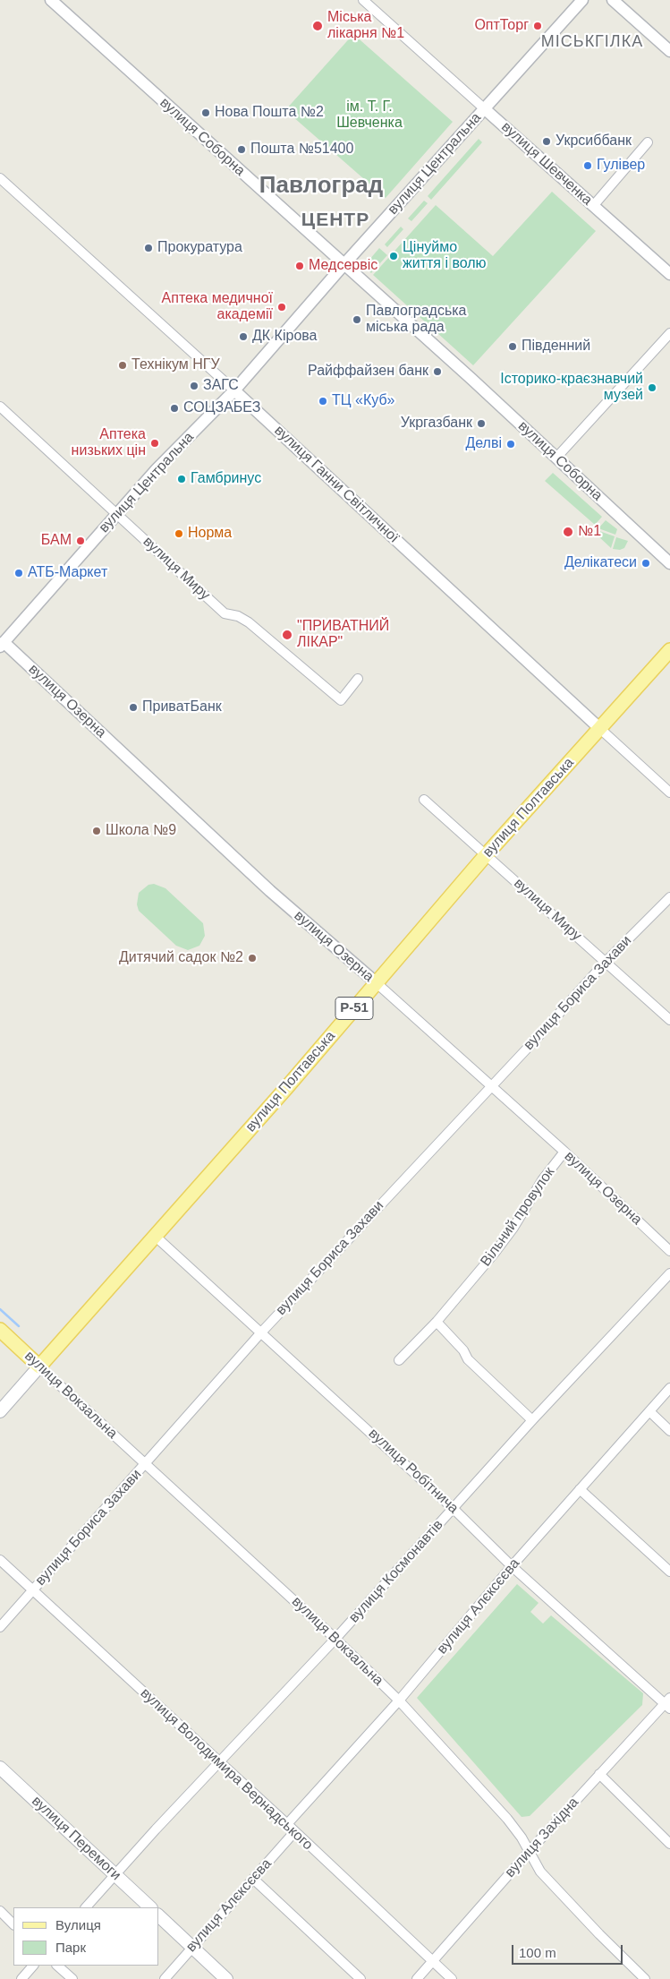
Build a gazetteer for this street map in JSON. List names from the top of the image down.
{
  "streets": {
    "main road": [
      "вулиця Полтавська",
      "Р-51",
      "вулиця Вокзальна",
      "вулиця Перемоги"
    ],
    "street": [
      "вулиця Соборна",
      "вулиця Центральна",
      "вулиця Шевченка",
      "вулиця Ганни Світличної",
      "вулиця Миру",
      "вулиця Озерна",
      "вулиця Бориса Захави",
      "Вільний провулок",
      "вулиця Робітнича",
      "вулиця Космонавтів",
      "вулиця Алєксєєва",
      "вулиця Володимира Вернадського",
      "вулиця Західна"
    ]
  },
  "crossings": [
    ["вулиця Соборна", "вулиця Центральна"],
    ["вулиця Центральна", "вулиця Шевченка"],
    ["вулиця Центральна", "вулиця Ганни Світличної"],
    ["вулиця Центральна", "вулиця Миру"],
    ["вулиця Центральна", "вулиця Озерна"],
    ["вулиця Ганни Світличної", "вулиця Полтавська"],
    ["вулиця Миру", "вулиця Полтавська"],
    ["вулиця Миру", "вулиця Бориса Захави"],
    ["вулиця Озерна", "вулиця Полтавська"],
    ["вулиця Озерна", "вулиця Бориса Захави"],
    ["вулиця Озерна", "Вільний провулок"],
    ["вулиця Полтавська", "вулиця Вокзальна"],
    ["вулиця Полтавська", "вулиця Робітнича"],
    ["вулиця Бориса Захави", "вулиця Вокзальна"],
    ["вулиця Бориса Захави", "вулиця Робітнича"],
    ["вулиця Бориса Захави", "вулиця Володимира Вернадського"],
    ["вулиця Вокзальна", "вулиця Космонавтів"],
    ["вулиця Вокзальна", "вулиця Алєксєєва"],
    ["вулиця Вокзальна", "вулиця Західна"],
    ["вулиця Робітнича", "вулиця Космонавтів"],
    ["вулиця Робітнича", "вулиця Алєксєєва"],
    ["вулиця Робітнича", "вулиця Західна"],
    ["вулиця Космонавтів", "вулиця Володимира Вернадського"],
    ["вулиця Космонавтів", "вулиця Перемоги"],
    ["вулиця Алєксєєва", "вулиця Володимира Вернадського"],
    ["вулиця Володимира Вернадського", "вулиця Західна"]
  ],
  "districts": ["МІСЬКГІЛКА", "Павлоград", "ЦЕНТР"],
  "parks": ["ім. Т. Г. Шевченка"],
  "places": [
    "Міська лікарня №1",
    "ОптТорг",
    "Нова Пошта №2",
    "Укрсиббанк",
    "Пошта №51400",
    "Гулівер",
    "Прокуратура",
    "Цінуймо життя і волю",
    "Медсервіс",
    "Аптека медичної академії",
    "Павлоградська міська рада",
    "ДК Кірова",
    "Пiвденний",
    "Технікум НГУ",
    "Райффайзен банк",
    "ЗАГС",
    "Історико-краєзнавчий музей",
    "ТЦ «Куб»",
    "СОЦЗАБЕЗ",
    "Укргазбанк",
    "Аптека низьких цін",
    "Делві",
    "Гамбринус",
    "№1",
    "Норма",
    "БАМ",
    "Делiкатеси",
    "АТБ-Маркет",
    "\"ПРИВАТНИЙ ЛІКАР\"",
    "ПриватБанк",
    "Школа №9",
    "Дитячий садок №2"
  ],
  "legend": ["Вулиця", "Парк"],
  "scale_bar": "100 m"
}
